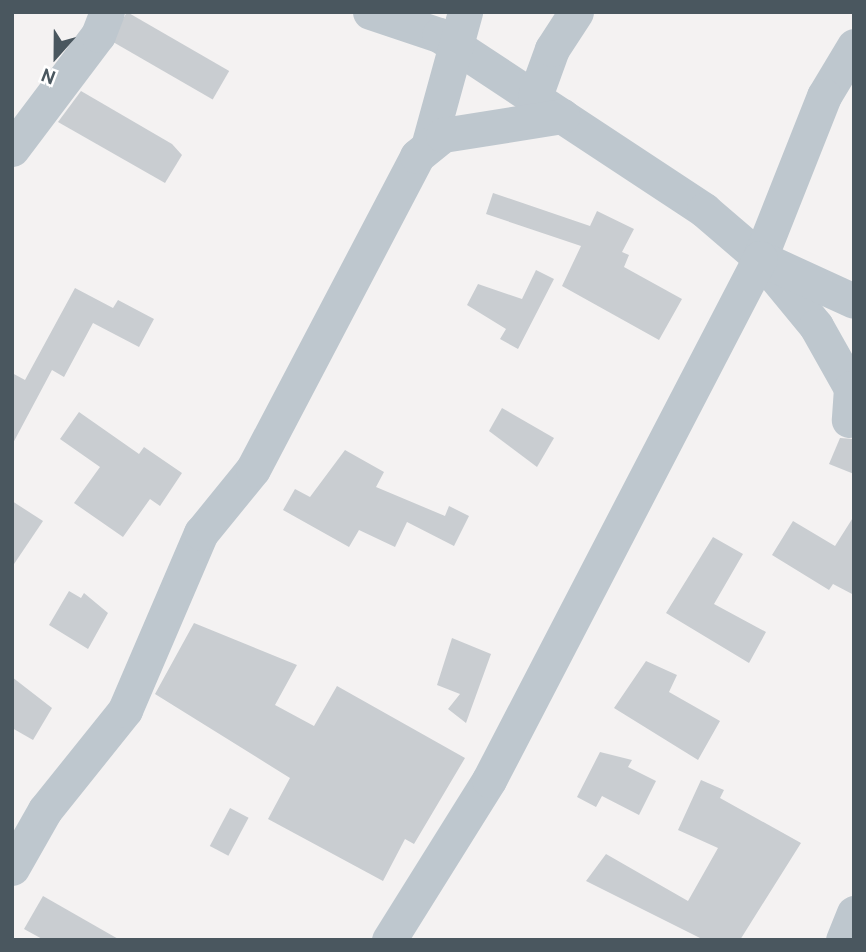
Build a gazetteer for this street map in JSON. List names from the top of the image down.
{
  "north": "bottom"
}
